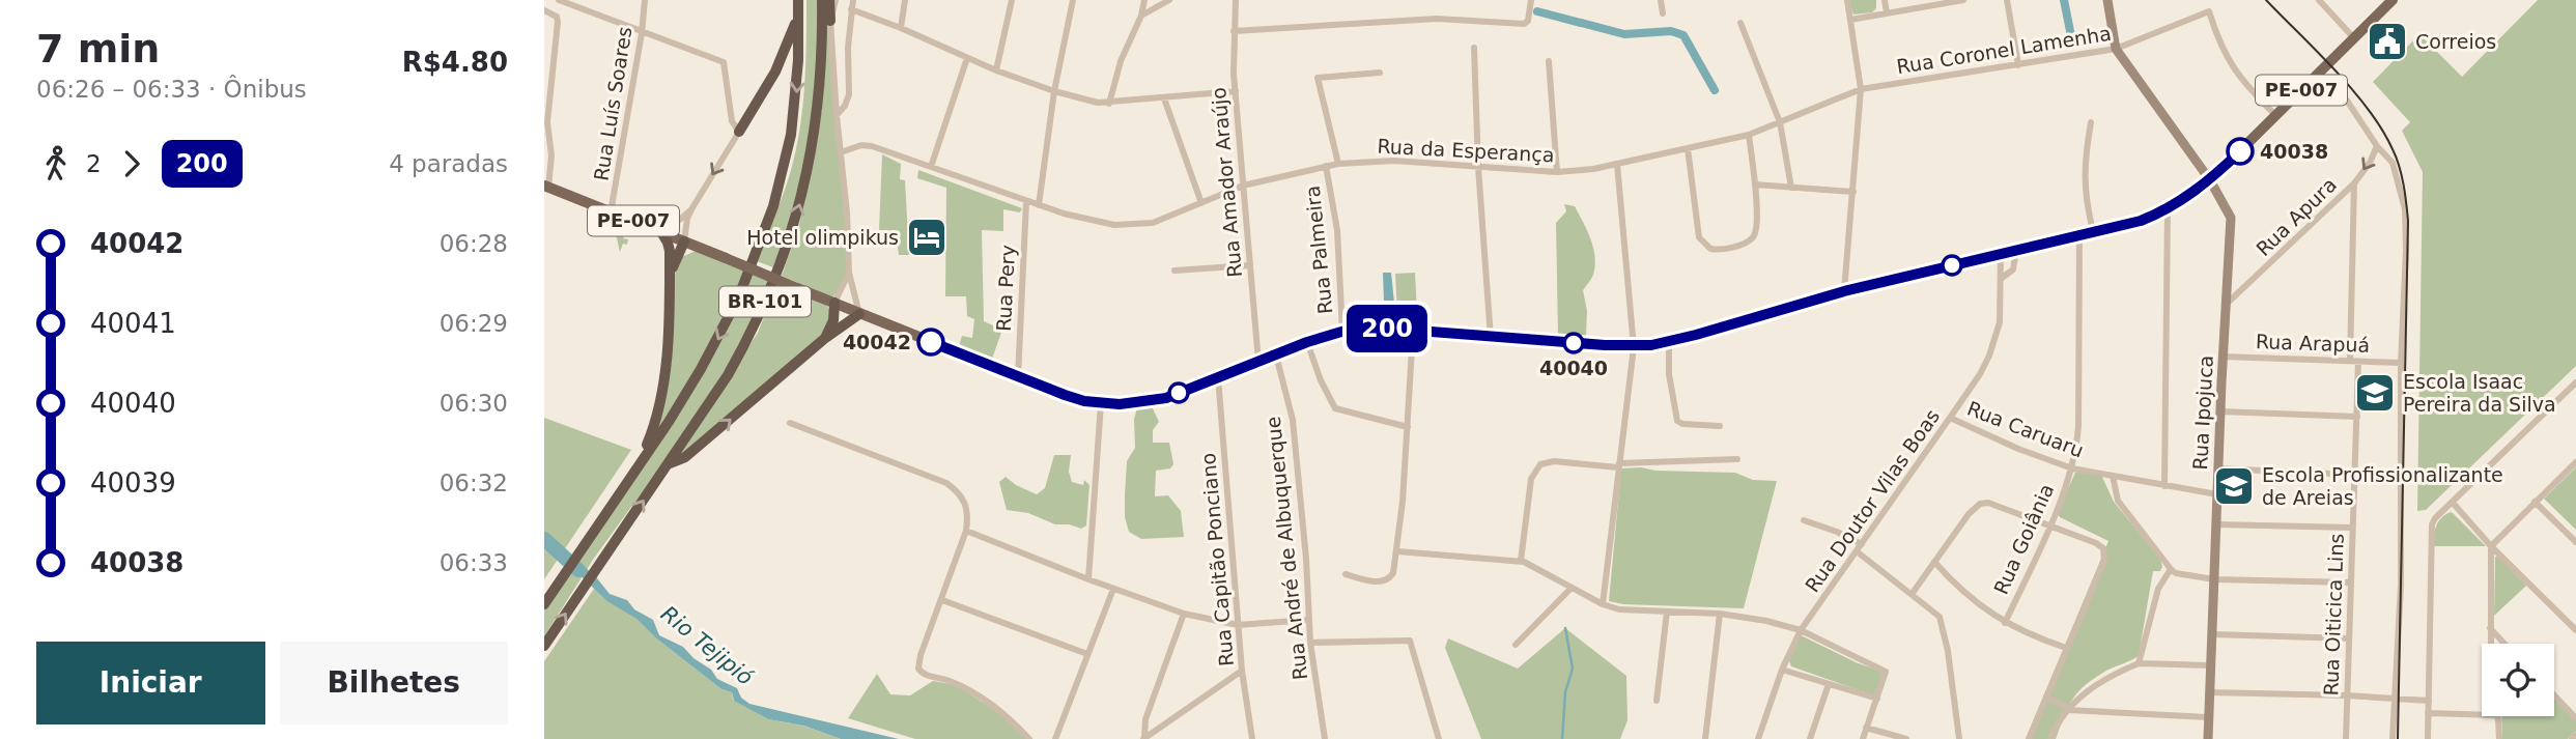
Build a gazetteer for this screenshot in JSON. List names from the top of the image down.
{
  "streets": {
    "highway": ["BR-101"],
    "main road": ["PE-007", "Rua Ipojuca"],
    "street": [
      "Rua Coronel Lamenha",
      "Rua Luís Soares",
      "Rua da Esperança",
      "Rua Amador Araújo",
      "Rua Apura",
      "Rua Palmeira",
      "Rua Pery",
      "Rua Arapuá",
      "Rua Caruaru",
      "Rua Doutor Vilas Boas",
      "Rua Goiânia",
      "Rua André de Albuquerque",
      "Rua Capitão Ponciano",
      "Rua Oiticica Lins"
    ]
  },
  "crossings": [
    ["Rua Coronel Lamenha", "PE-007"],
    ["Rua Coronel Lamenha", "Rua da Esperança"],
    ["Rua Coronel Lamenha", "Rua Ipojuca"],
    ["PE-007", "Rua Luís Soares"],
    ["PE-007", "Rua Amador Araújo"],
    ["PE-007", "Rua Palmeira"],
    ["PE-007", "Rua Pery"],
    ["PE-007", "Rua Ipojuca"],
    ["PE-007", "Rua Doutor Vilas Boas"],
    ["PE-007", "Rua Goiânia"],
    ["PE-007", "Rua André de Albuquerque"],
    ["PE-007", "Rua Capitão Ponciano"],
    ["Rua da Esperança", "Rua Amador Araújo"],
    ["Rua da Esperança", "Rua Palmeira"],
    ["Rua da Esperança", "Rua Pery"],
    ["Rua Apura", "Rua Ipojuca"],
    ["Rua Arapuá", "Rua Ipojuca"],
    ["Rua Arapuá", "Rua Oiticica Lins"],
    ["Rua Ipojuca", "Rua Caruaru"],
    ["Rua Caruaru", "Rua Doutor Vilas Boas"],
    ["Rua Caruaru", "Rua Goiânia"]
  ],
  "water": ["Rio Tejipió"],
  "places": {
    "public building": ["Correios"],
    "other": ["40038", "40042", "40040"],
    "hotel": ["Hotel olimpikus"],
    "school or university": ["Escola Isaac Pereira da Silva", "Escola Profissionalizante de Areias"]
  },
  "lines": ["bus line 200"],
  "page": {
    "heading": ["7 min", "06:26 – 06:33 · Ônibus", "R$4.80"],
    "on_map": "200",
    "legs": ["2", "200", "4 paradas"],
    "list": [
      {
        "name": "40042",
        "value": "06:28"
      },
      {
        "name": "40041",
        "value": "06:29"
      },
      {
        "name": "40040",
        "value": "06:30"
      },
      {
        "name": "40039",
        "value": "06:32"
      },
      {
        "name": "40038",
        "value": "06:33"
      }
    ],
    "buttons": ["Iniciar", "Bilhetes"]
  }
}
